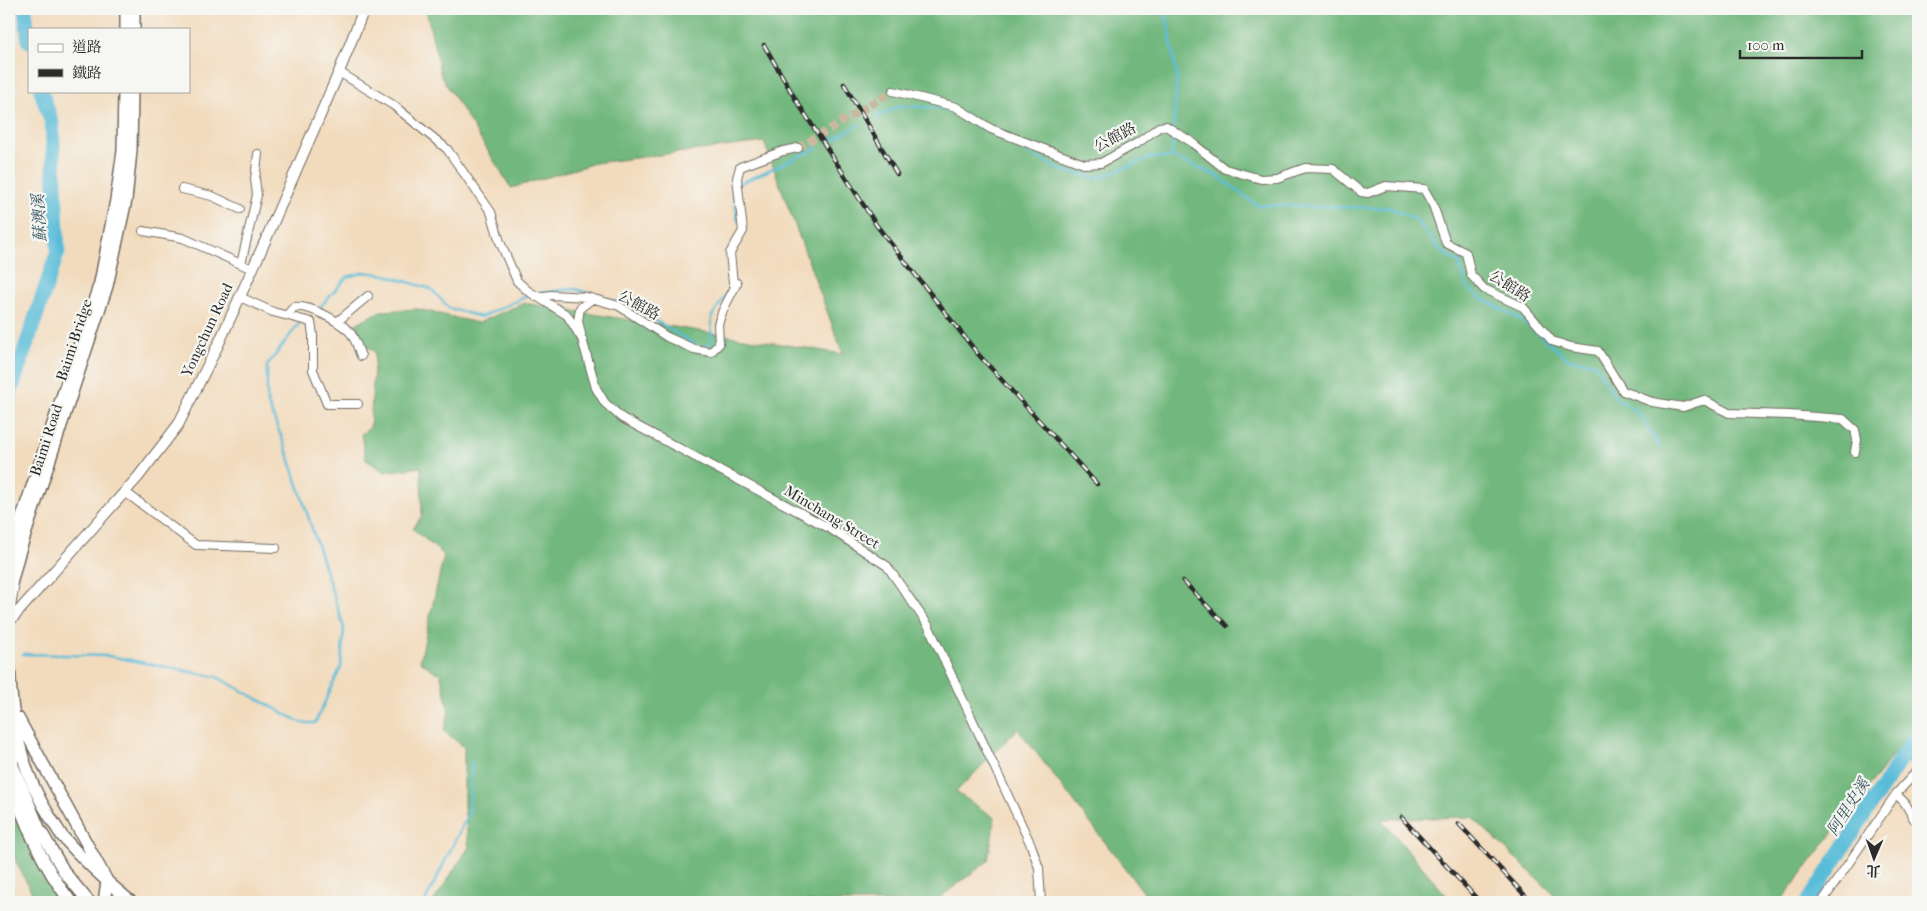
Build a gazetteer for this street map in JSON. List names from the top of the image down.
{
  "streets": {
    "main road": ["Baimi Bridge"],
    "street": [
      "公館路",
      "Yongchun Road",
      "Baimi Road",
      "Minchang Street"
    ]
  },
  "crossings": [
    ["公館路", "Minchang Street"],
    ["Yongchun Road", "Baimi Road"]
  ],
  "water": ["蘇澳溪", "阿里史溪"],
  "legend": ["道路", "鐵路"],
  "scale_bar": "100 m",
  "north": "bottom"
}
